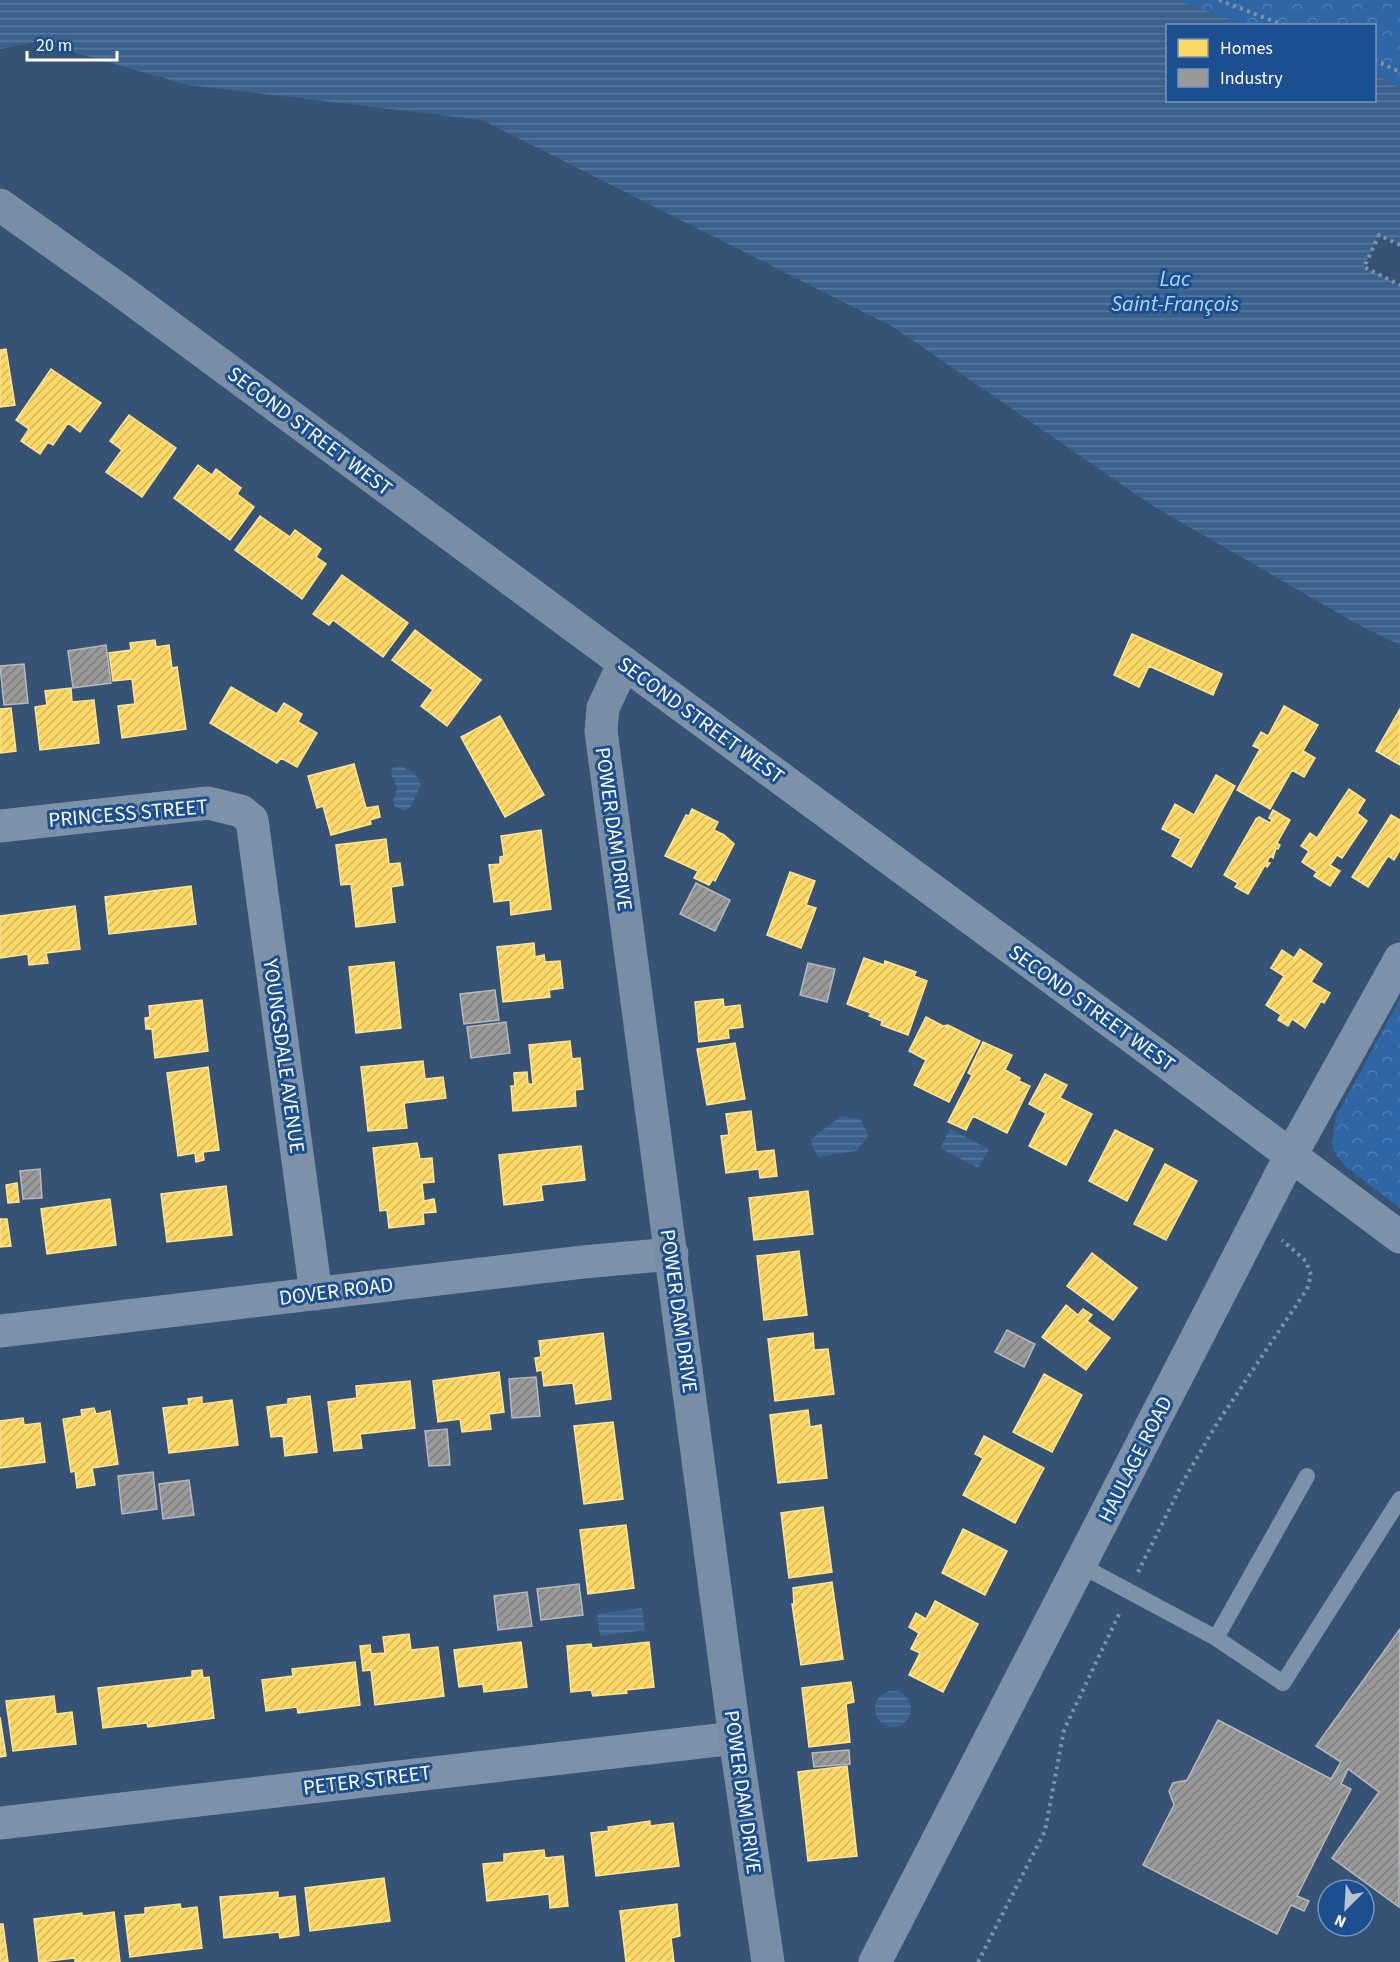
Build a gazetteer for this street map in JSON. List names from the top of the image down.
{
  "streets": {
    "main road": ["SECOND STREET WEST", "POWER DAM DRIVE"],
    "street": [
      "PRINCESS STREET",
      "YOUNGSDALE AVENUE",
      "DOVER ROAD",
      "HAULAGE ROAD",
      "PETER STREET"
    ]
  },
  "crossings": [
    ["SECOND STREET WEST", "POWER DAM DRIVE"],
    ["SECOND STREET WEST", "HAULAGE ROAD"],
    ["PRINCESS STREET", "YOUNGSDALE AVENUE"],
    ["POWER DAM DRIVE", "DOVER ROAD"],
    ["POWER DAM DRIVE", "PETER STREET"],
    ["YOUNGSDALE AVENUE", "DOVER ROAD"]
  ],
  "water": ["Lac Saint-François"],
  "legend": ["Homes", "Industry"],
  "scale_bar": "20 m",
  "north": "bottom left"
}
